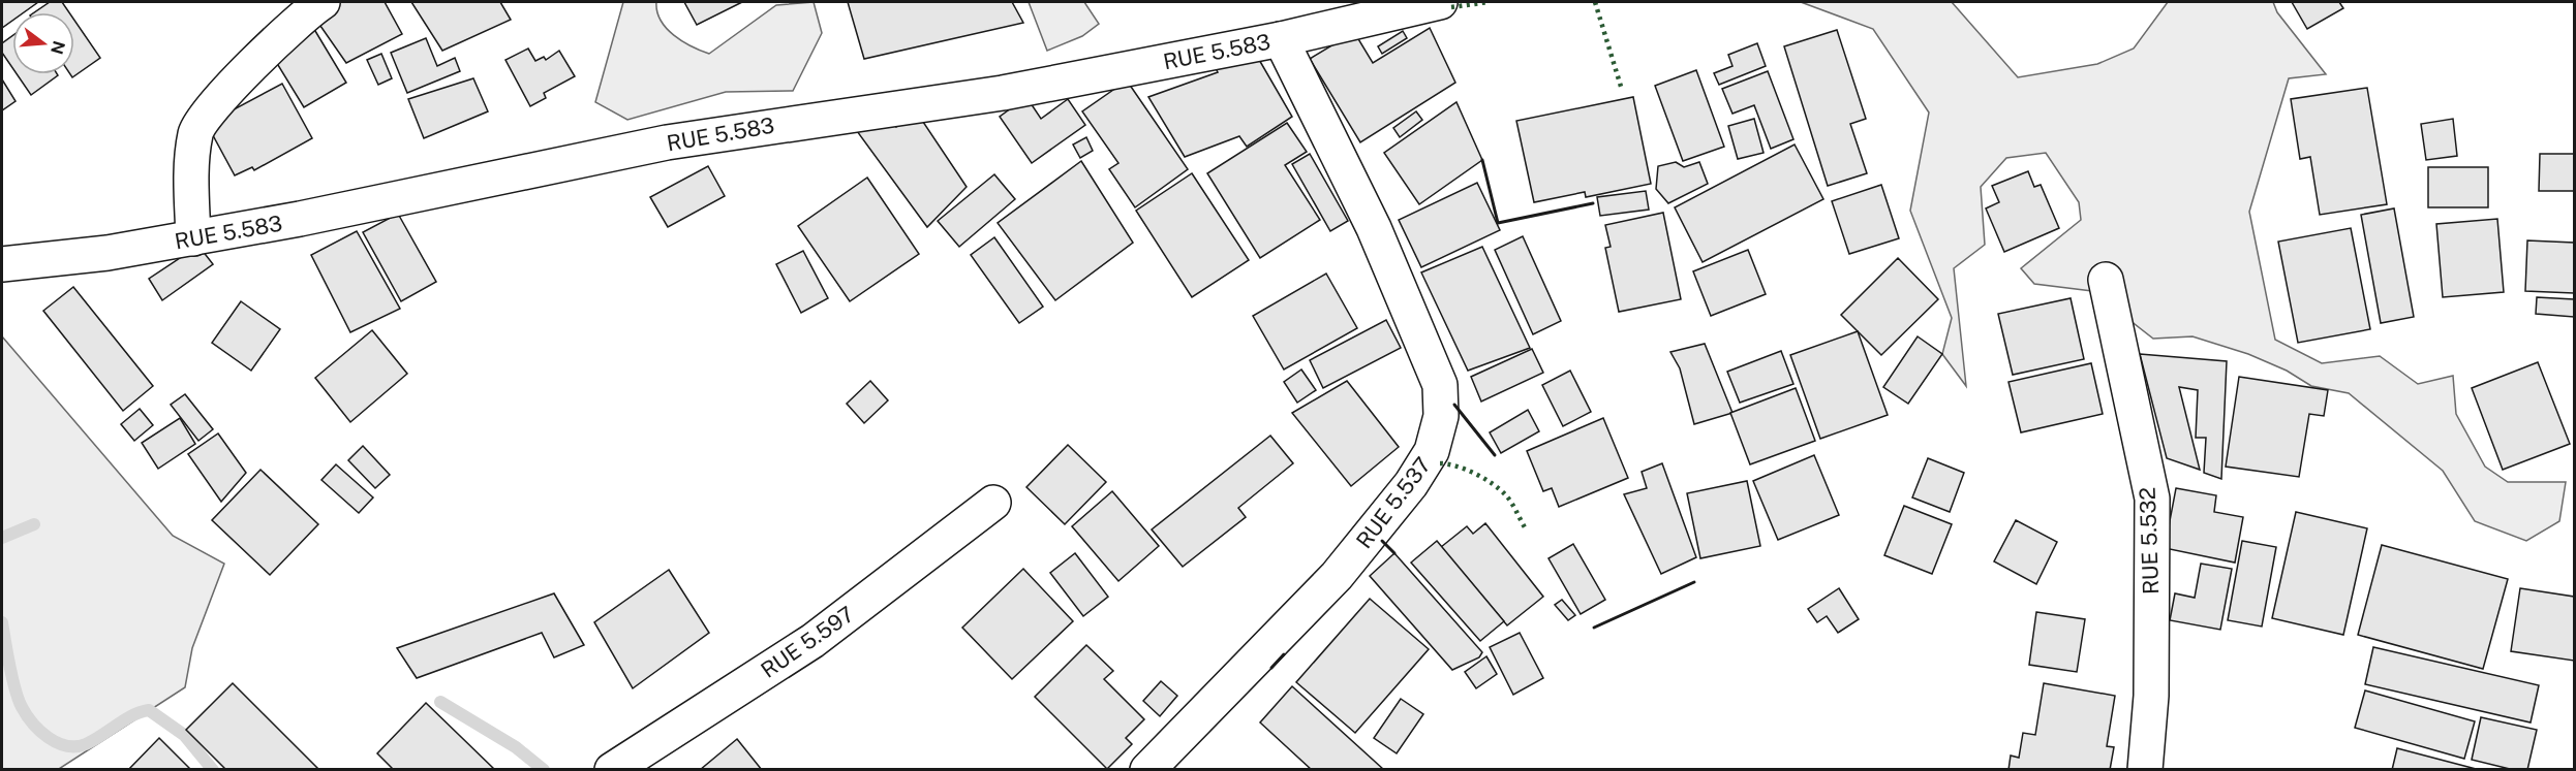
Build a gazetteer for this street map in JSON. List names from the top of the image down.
{
  "streets": {
    "street": [
      "RUE 5.583",
      "RUE 5.537",
      "RUE 5.532",
      "RUE 5.597"
    ]
  },
  "crossings": [
    ["RUE 5.583", "RUE 5.537"]
  ],
  "north": "right"
}
